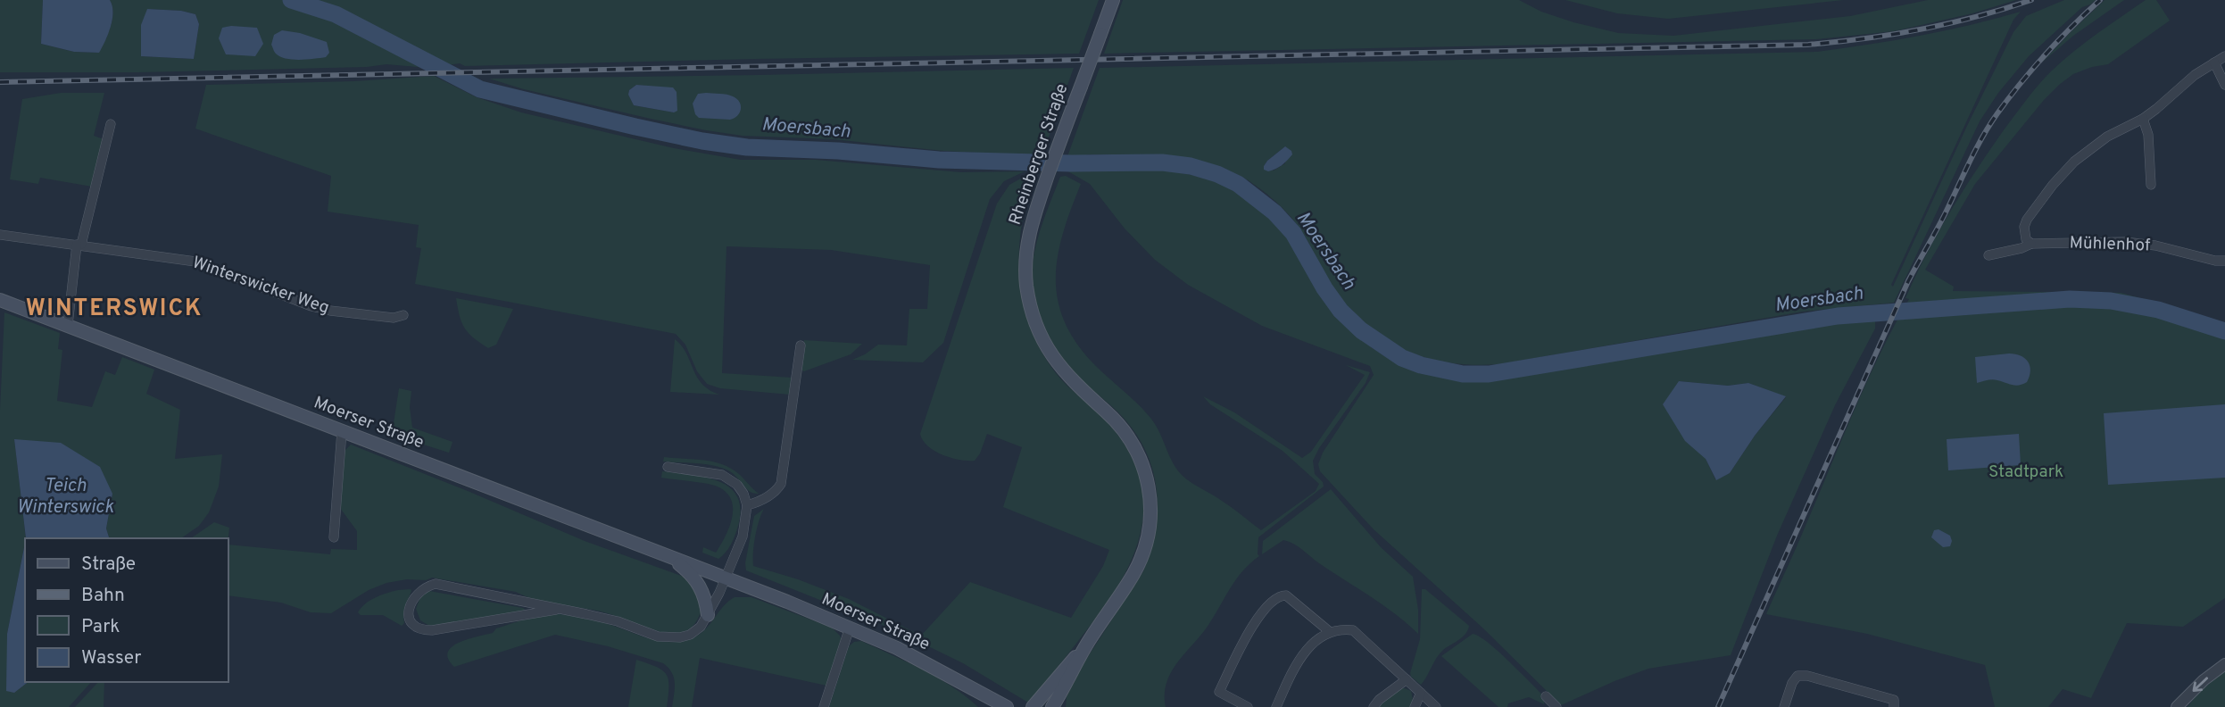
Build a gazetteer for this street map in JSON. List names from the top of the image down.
{
  "streets": {
    "main road": ["Rheinberger Straße", "Moerser Straße"],
    "street": ["Mühlenhof", "Winterswicker Weg"]
  },
  "districts": ["WINTERSWICK"],
  "water": ["Moersbach", "Teich Winterswick"],
  "parks": ["Stadtpark"],
  "legend": [
    "Straße",
    "Bahn",
    "Park",
    "Wasser"
  ]
}
